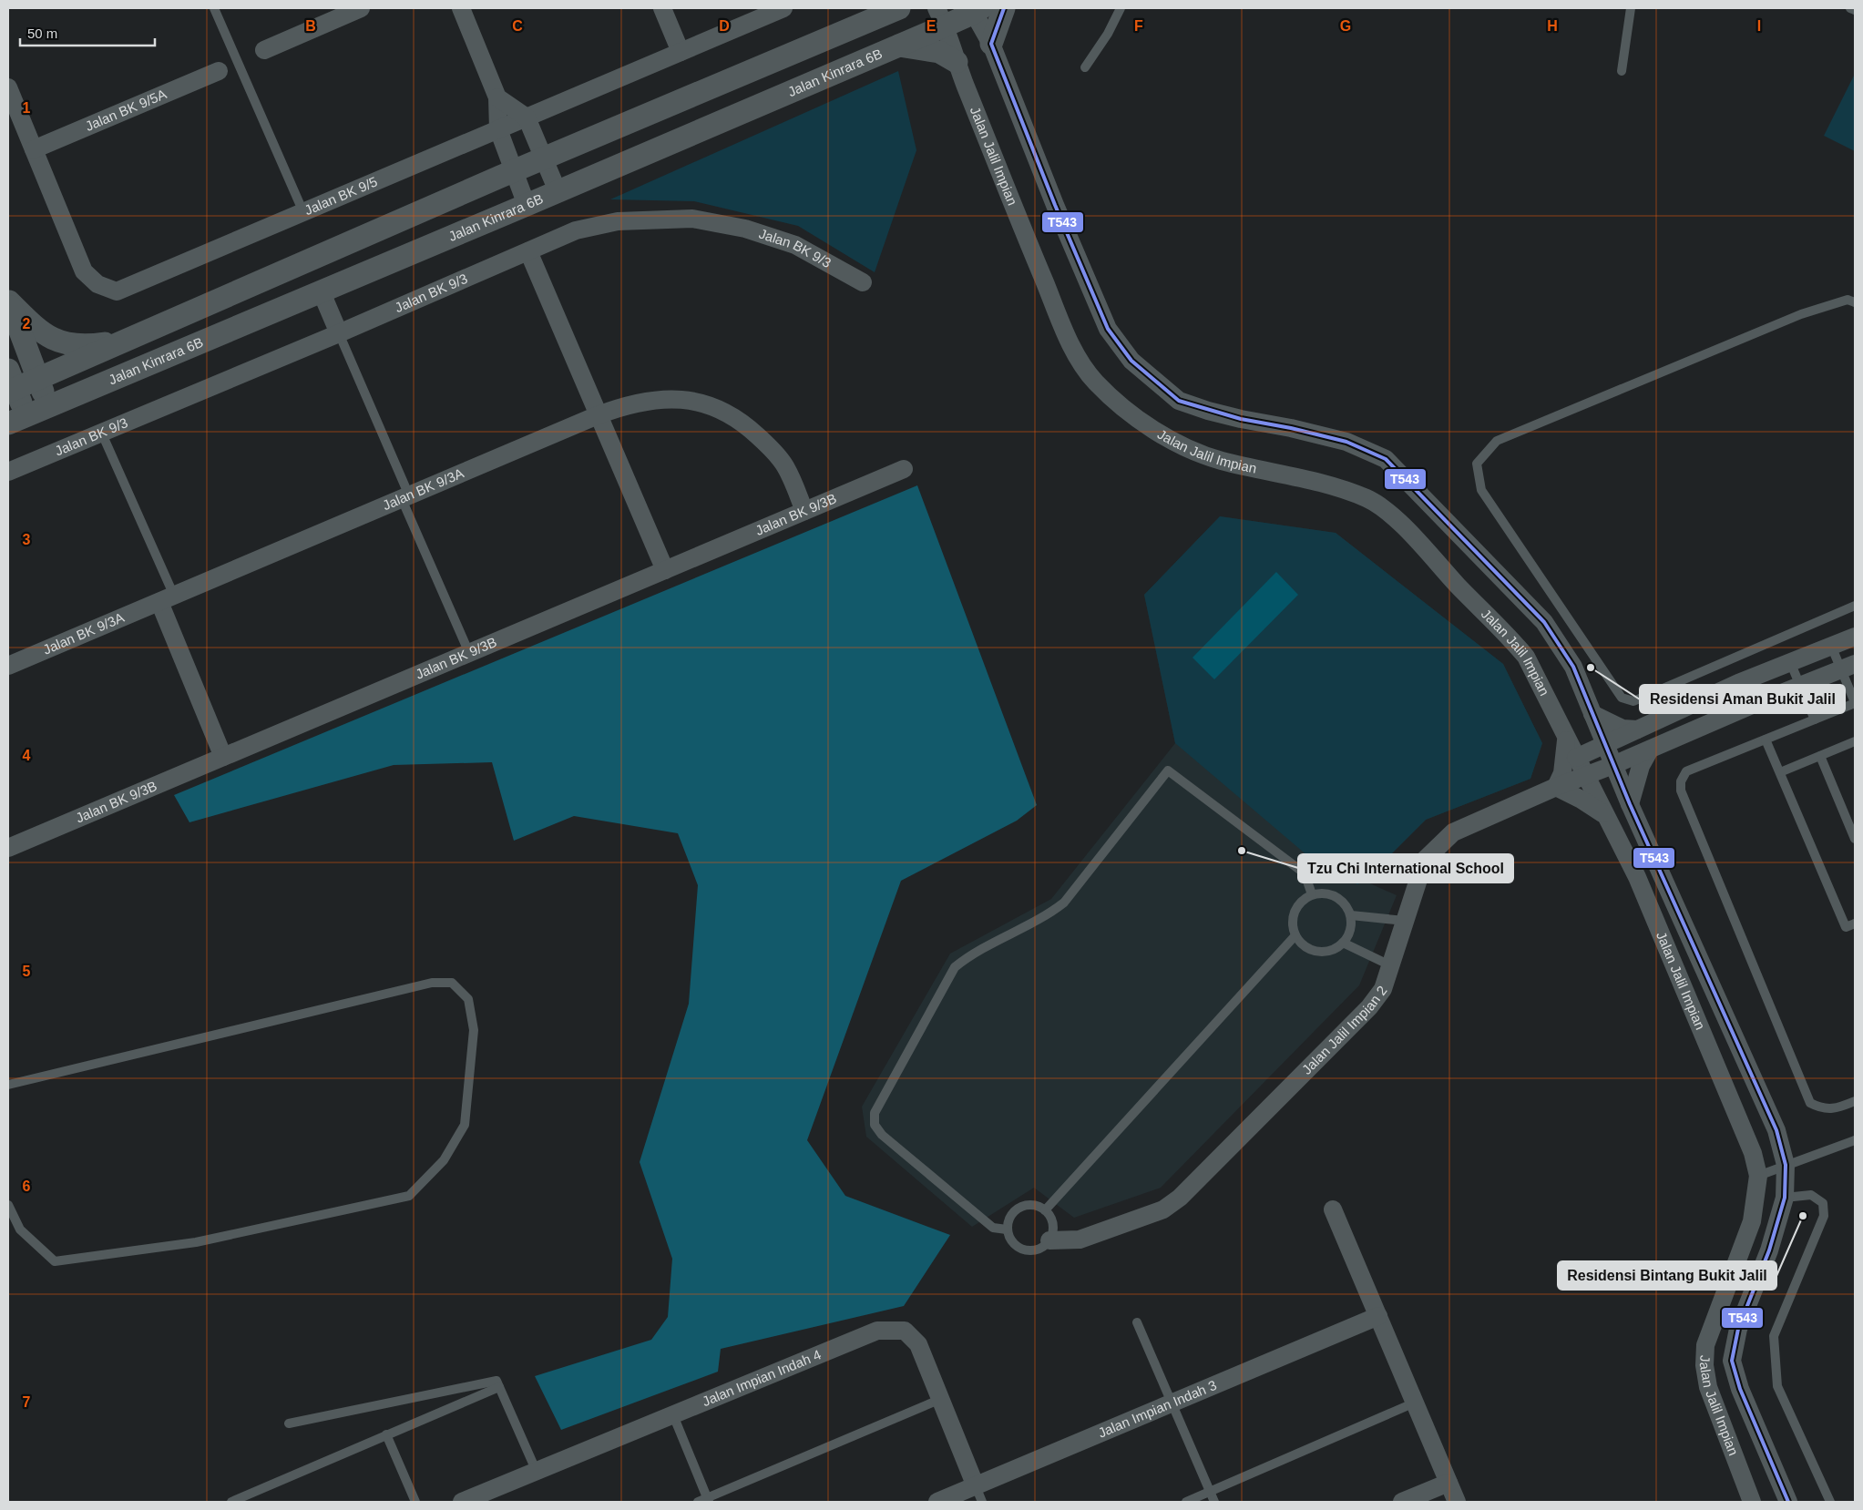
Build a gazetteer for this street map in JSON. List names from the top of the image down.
{
  "streets": {
    "street": [
      "Jalan Kinrara 6B",
      "Jalan BK 9/5A",
      "Jalan Jalil Impian",
      "Jalan BK 9/5",
      "Jalan BK 9/3",
      "Jalan BK 9/3A",
      "Jalan BK 9/3B",
      "Jalan Jalil Impian 2",
      "Jalan Impian Indah 4",
      "Jalan Impian Indah 3"
    ]
  },
  "crossings": [
    ["Jalan Kinrara 6B", "Jalan Jalil Impian"],
    ["Jalan BK 9/5A", "Jalan BK 9/5"],
    ["Jalan Jalil Impian", "Jalan Jalil Impian 2"],
    ["Jalan BK 9/3A", "Jalan BK 9/3B"],
    ["Jalan Impian Indah 4", "Jalan Impian Indah 3"]
  ],
  "places": ["Residensi Aman Bukit Jalil", "Tzu Chi International School", "Residensi Bintang Bukit Jalil"],
  "lines": ["transit line T543"],
  "scale_bar": "50 m",
  "grid": {
    "columns": [
      "B",
      "C",
      "D",
      "E",
      "F",
      "G",
      "H",
      "I"
    ],
    "rows": [
      "1",
      "2",
      "3",
      "4",
      "5",
      "6",
      "7"
    ]
  }
}
